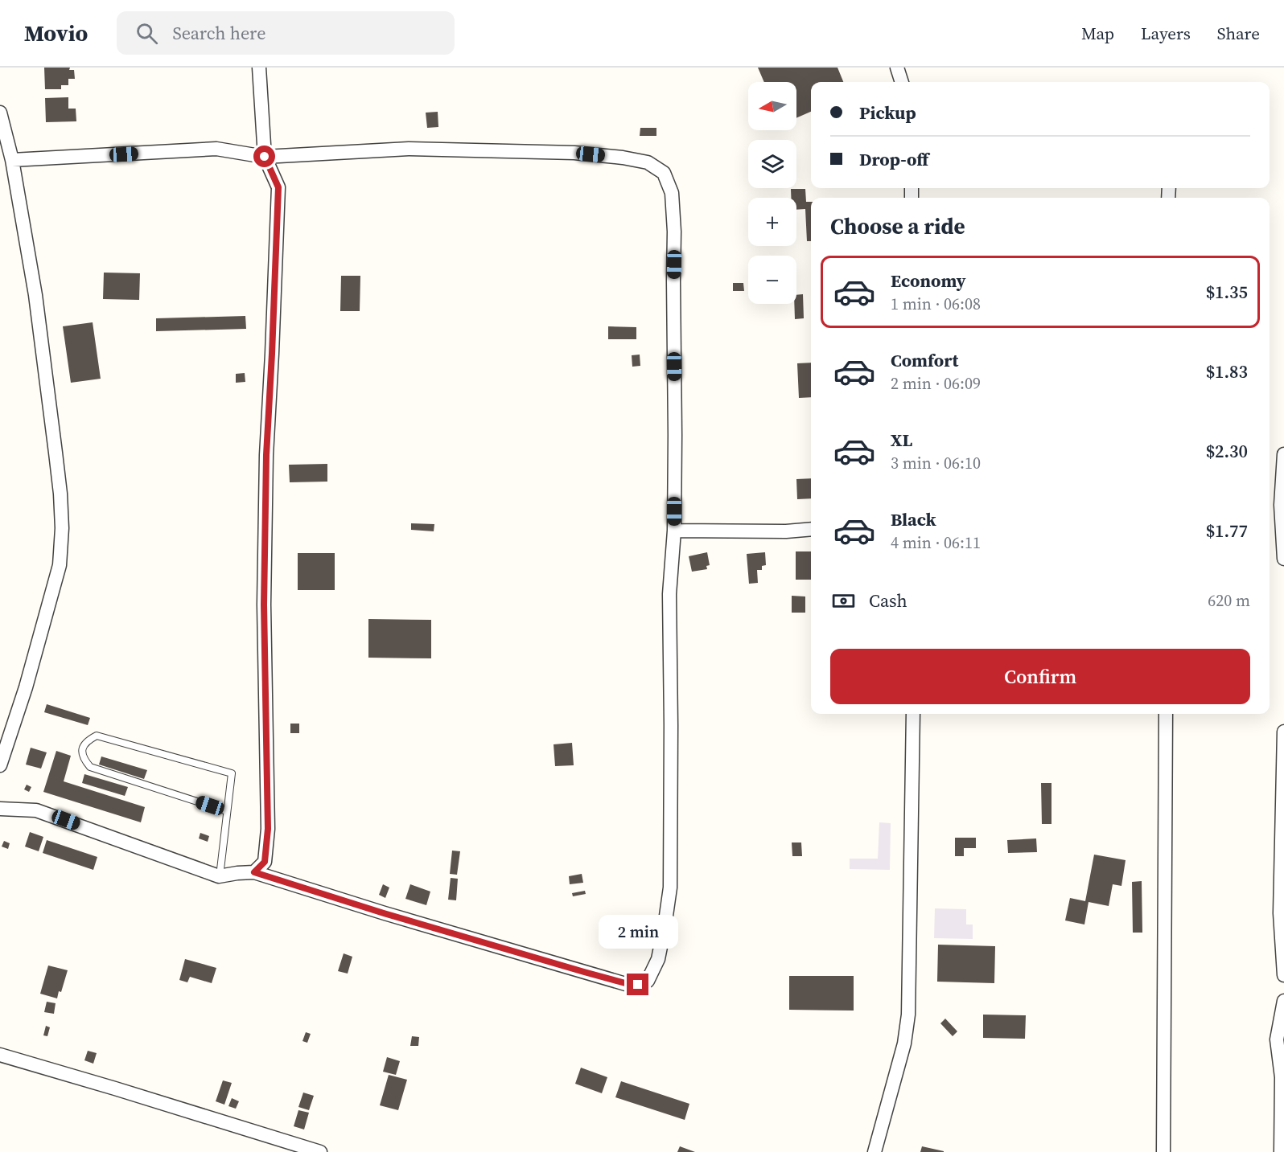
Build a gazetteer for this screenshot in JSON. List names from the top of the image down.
{
  "north": "left",
  "page": {
    "header": "Movio",
    "search": "Search here",
    "nav": ["Map", "Layers", "Share"],
    "map_buttons": ["+", "−"],
    "banner": ["Pickup", "Drop-off"],
    "heading": "Choose a ride",
    "list": [
      {
        "name": "Economy",
        "note": "1 min · 06:08",
        "value": "$1.35"
      },
      {
        "name": "Comfort",
        "note": "2 min · 06:09",
        "value": "$1.83"
      },
      {
        "name": "XL",
        "note": "3 min · 06:10",
        "value": "$2.30"
      },
      {
        "name": "Black",
        "note": "4 min · 06:11",
        "value": "$1.77"
      }
    ],
    "pay": ["Cash", "620 m"],
    "buttons": "Confirm",
    "bubble": "2 min"
  }
}
